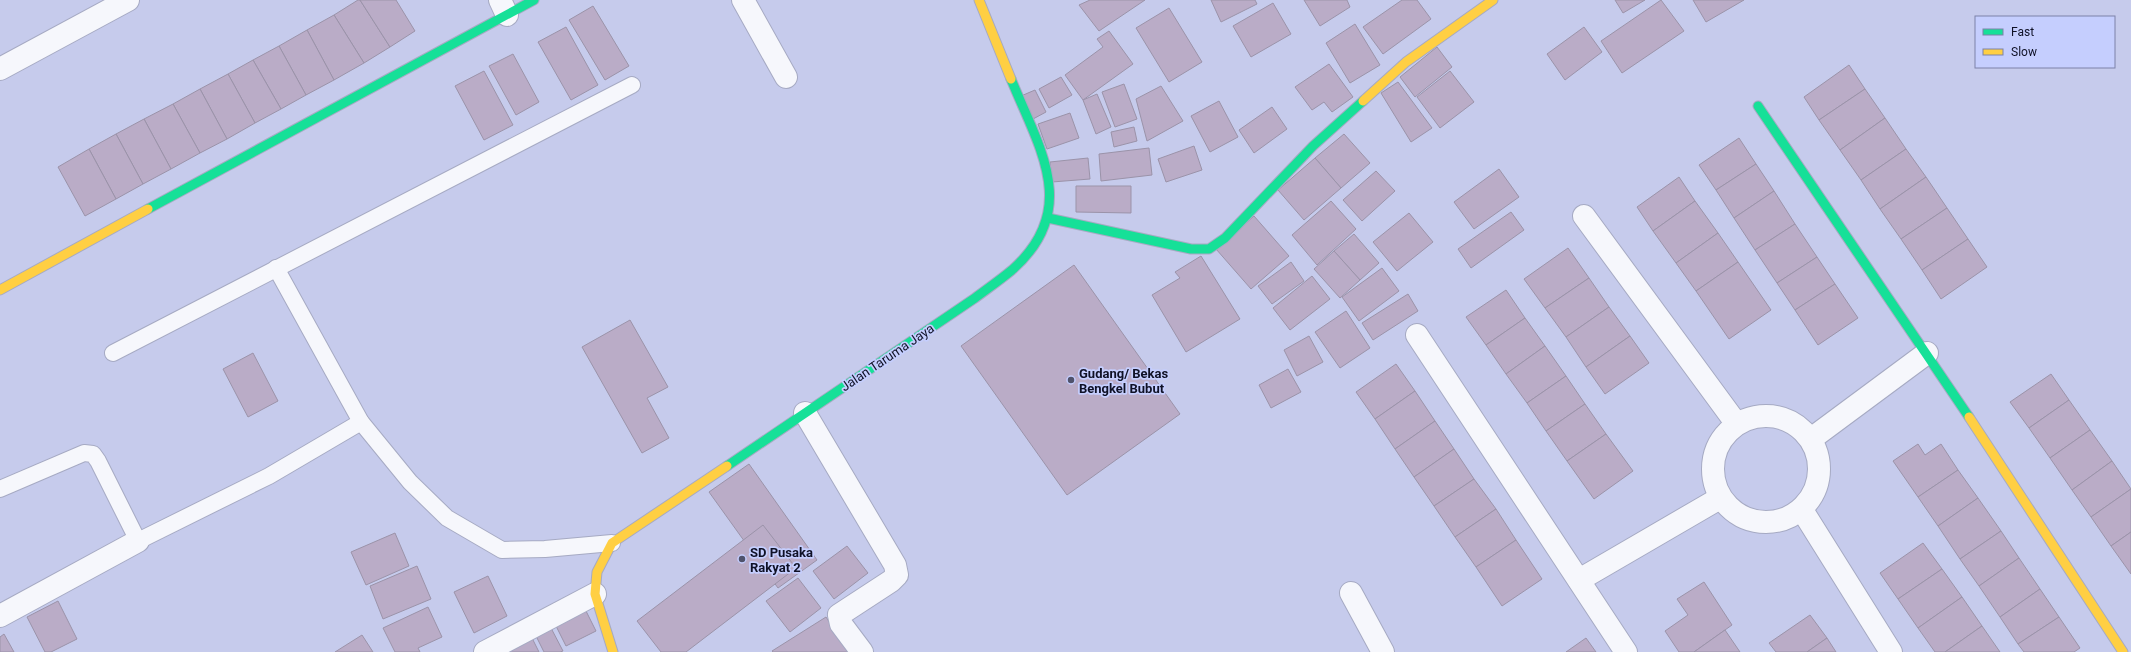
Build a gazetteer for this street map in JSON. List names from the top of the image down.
{
  "streets": {
    "street": ["Jalan Taruma Jaya"]
  },
  "places": ["Gudang/ Bekas Bengkel Bubut", "SD Pusaka Rakyat 2"],
  "legend": ["Fast", "Slow"]
}
